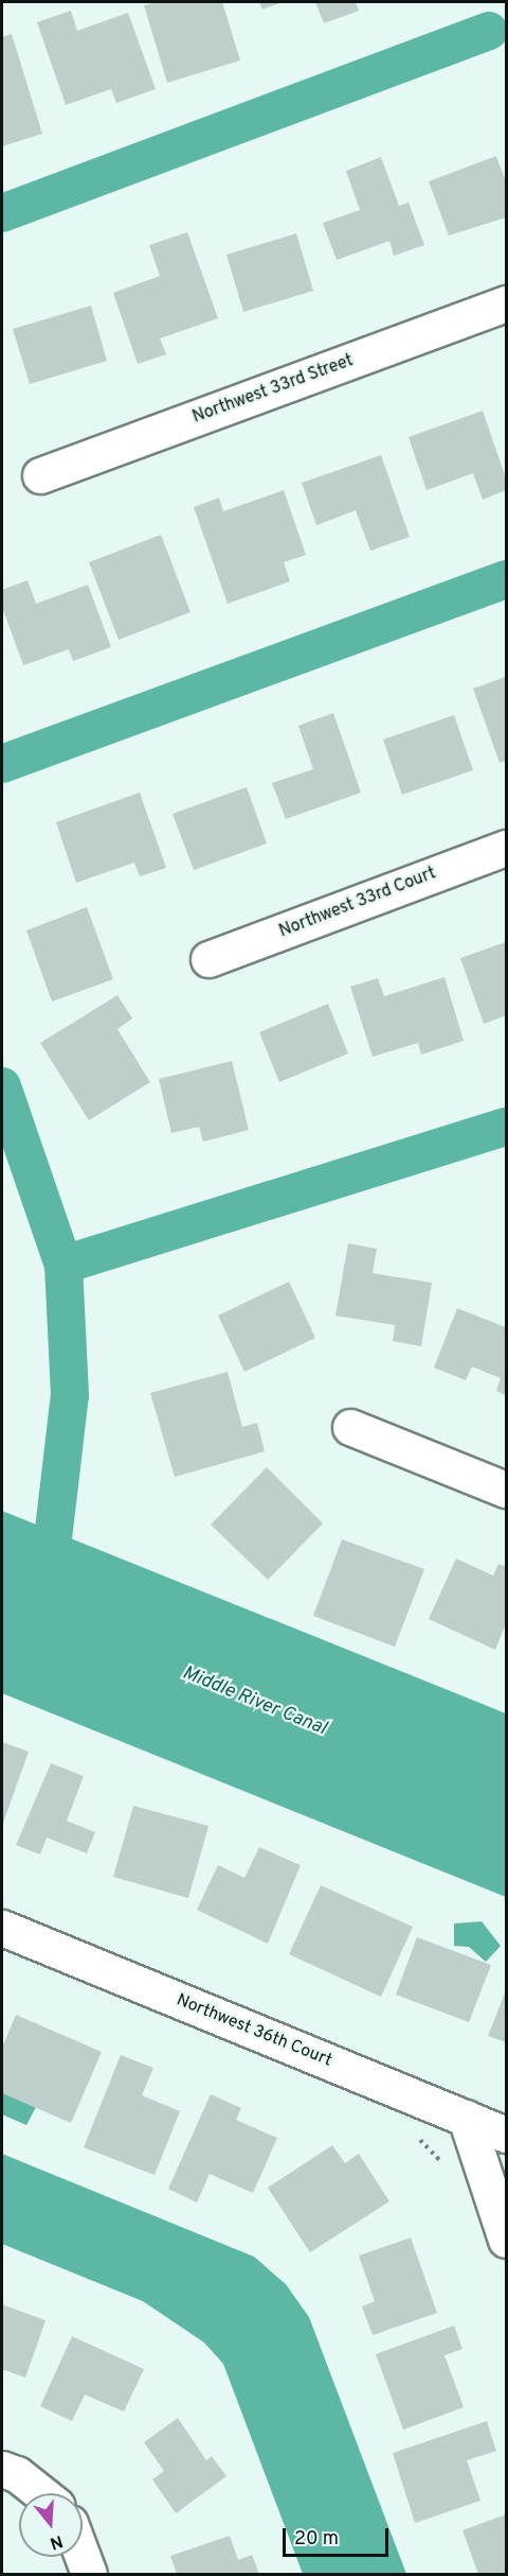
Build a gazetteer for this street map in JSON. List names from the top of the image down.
{
  "streets": {
    "street": ["Northwest 33rd Street", "Northwest 33rd Court", "Northwest 36th Court"]
  },
  "water": ["Middle River Canal"],
  "scale_bar": "20 m",
  "north": "bottom"
}
